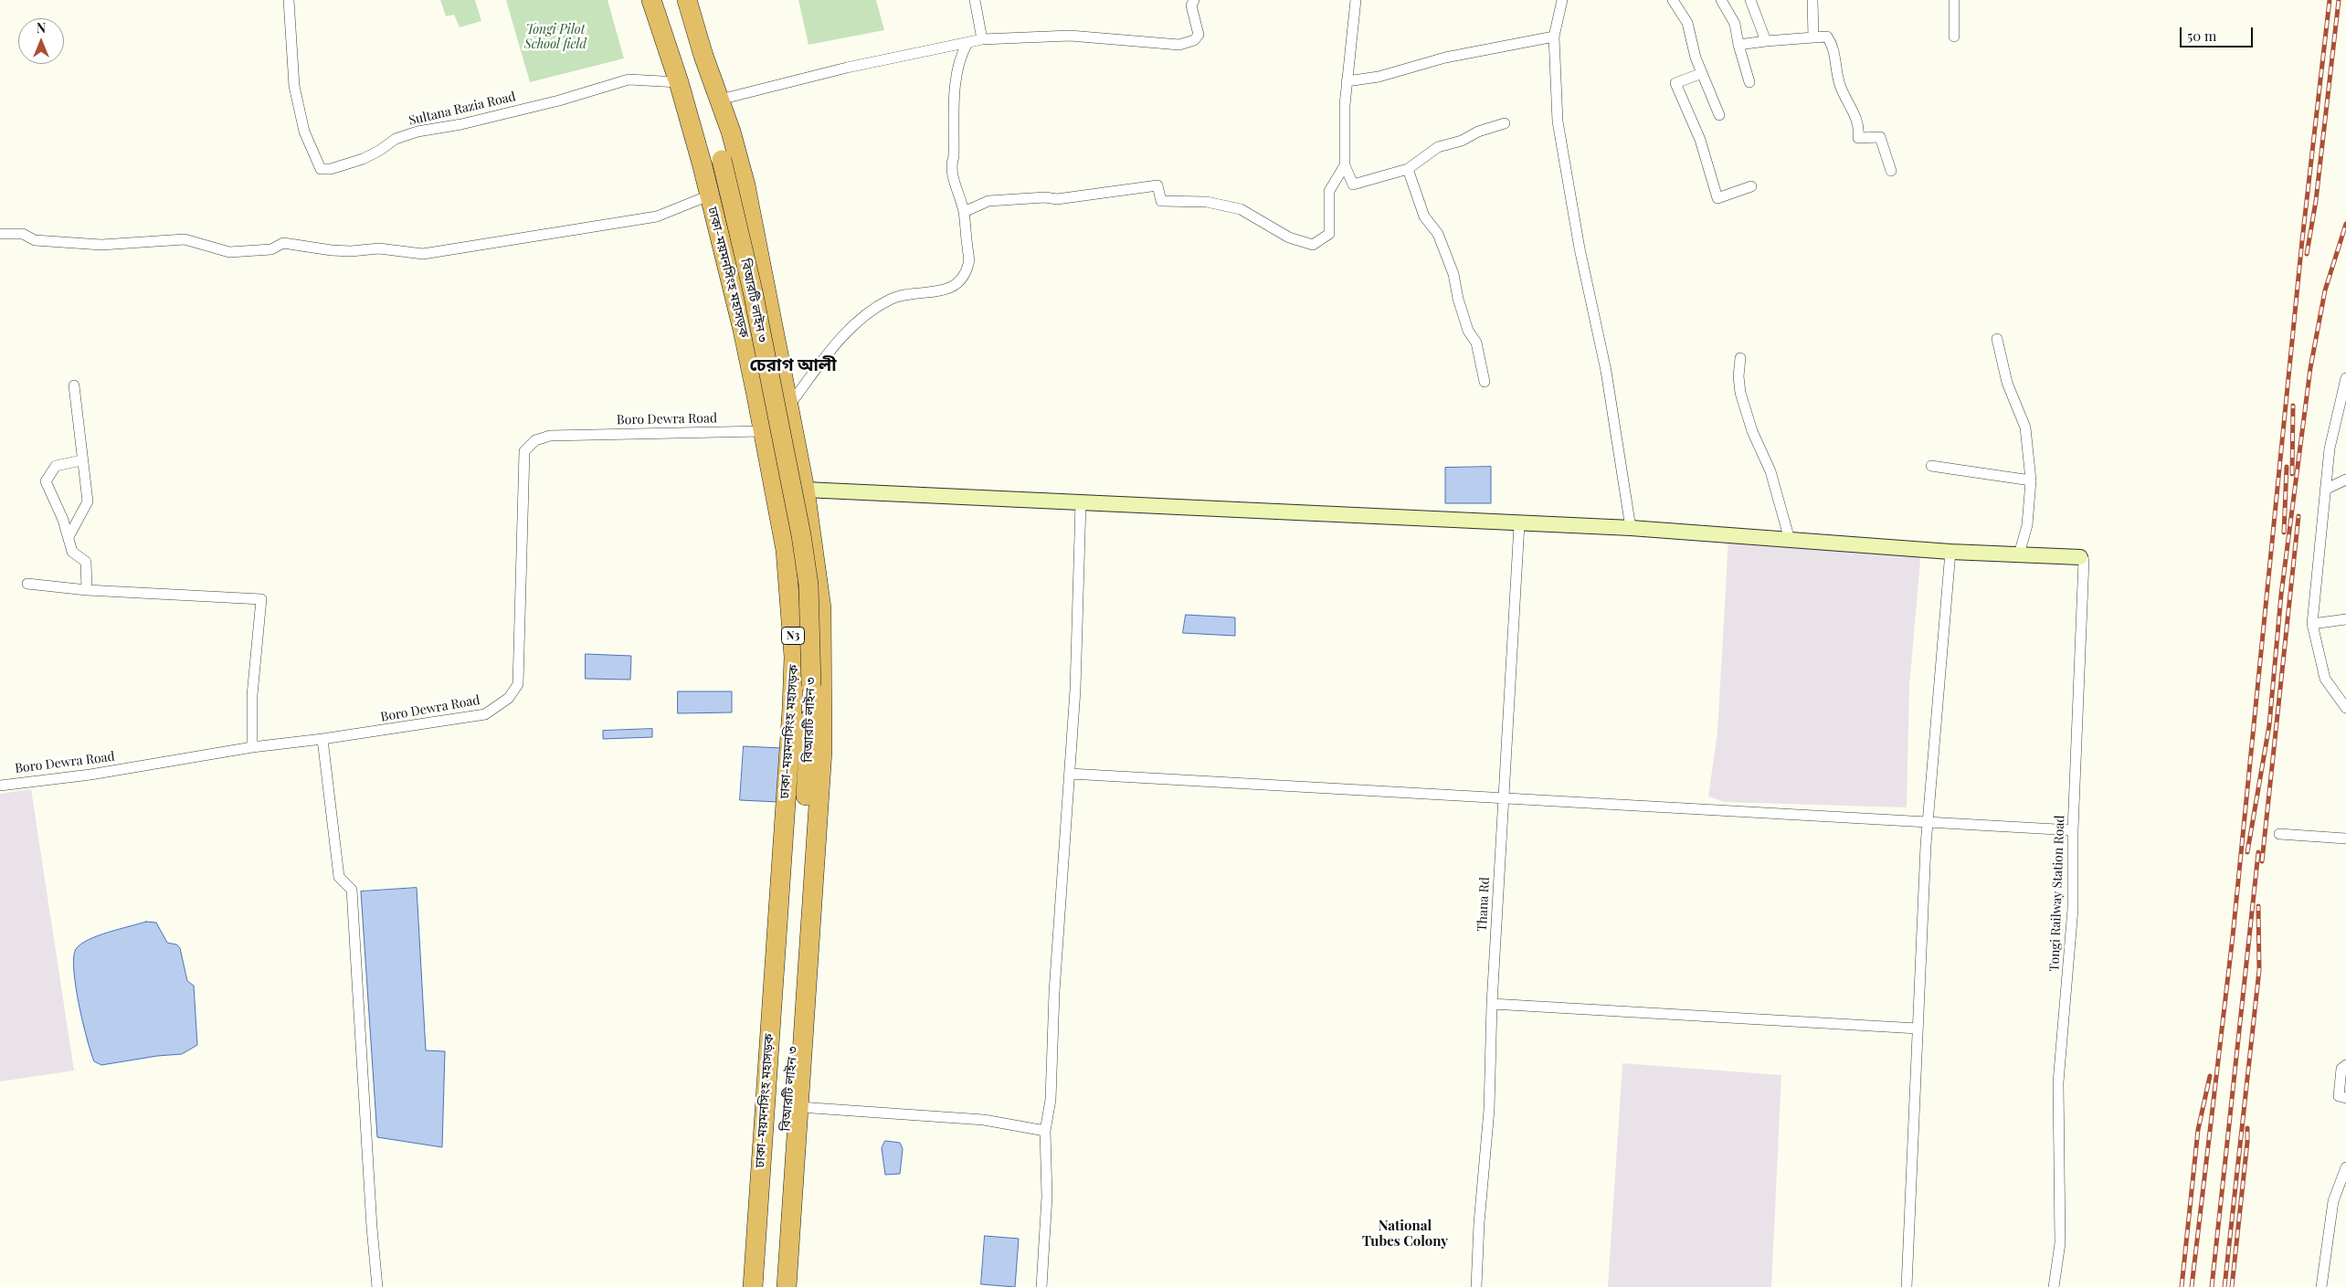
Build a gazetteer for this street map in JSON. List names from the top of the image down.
{
  "streets": {
    "highway": ["ঢাকা-ময়মনসিংহ মহাসড়ক", "বিআরটি লাইন ৩", "N3"],
    "street": [
      "Sultana Razia Road",
      "Boro Dewra Road",
      "Tongi Railway Station Road",
      "Thana Rd"
    ]
  },
  "crossings": [
    ["Sultana Razia Road", "ঢাকা-ময়মনসিংহ মহাসড়ক"],
    ["ঢাকা-ময়মনসিংহ মহাসড়ক", "Boro Dewra Road"]
  ],
  "districts": ["চেরাগ আলী", "National Tubes Colony"],
  "parks": ["Tongi Pilot School field"],
  "scale_bar": "50 m",
  "north": "top"
}
